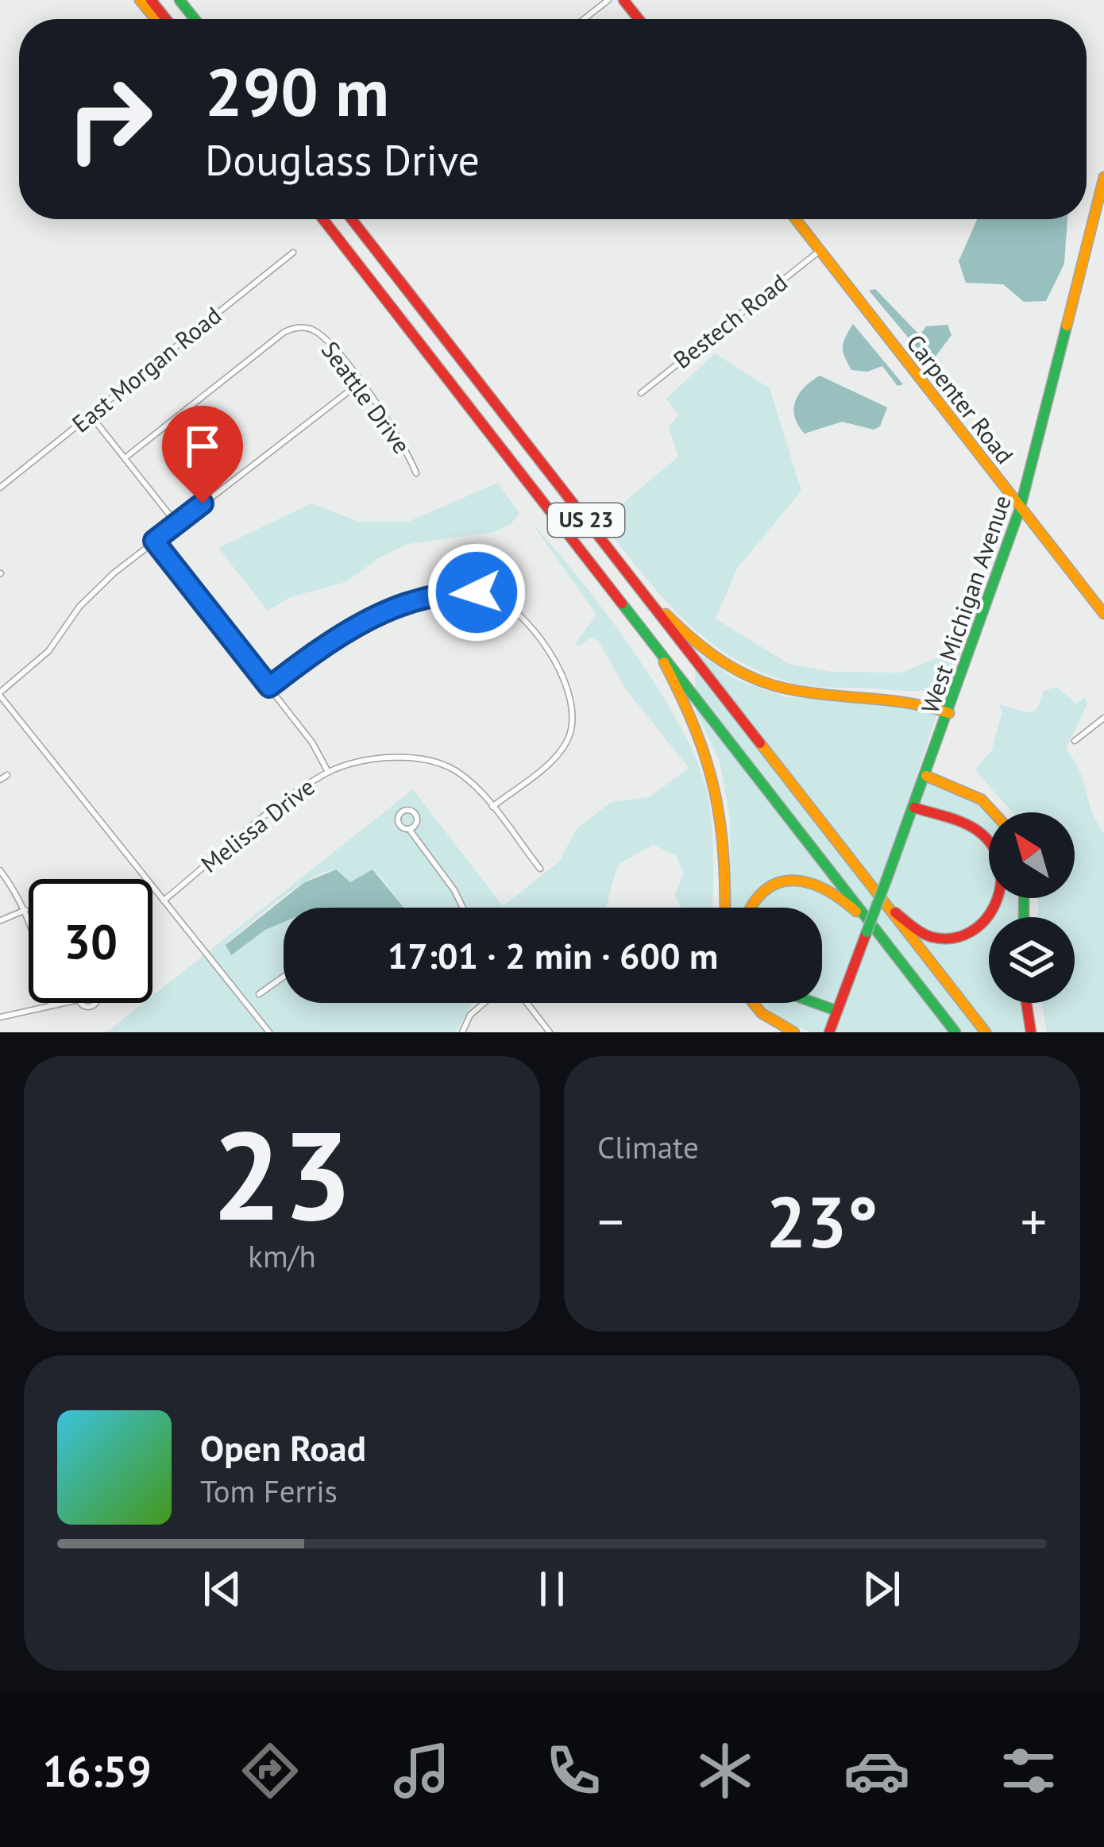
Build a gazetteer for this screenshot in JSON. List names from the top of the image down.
{
  "streets": {
    "main road": ["Carpenter Road", "US 23", "West Michigan Avenue"],
    "street": [
      "Bestech Road",
      "East Morgan Road",
      "Seattle Drive",
      "Melissa Drive"
    ]
  },
  "crossings": [
    ["Bestech Road", "Carpenter Road"],
    ["Carpenter Road", "West Michigan Avenue"],
    ["US 23", "West Michigan Avenue"]
  ],
  "north": "top left",
  "page": {
    "turn": ["290 m", "Douglass Drive"],
    "limit": "30",
    "trip": "17:01 · 2 min · 600 m",
    "tile": [
      ["23", "km/h"],
      "Climate"
    ],
    "heat": ["−", "23°", "+"],
    "song": ["Open Road", "Tom Ferris"],
    "tabs": "16:59"
  }
}
